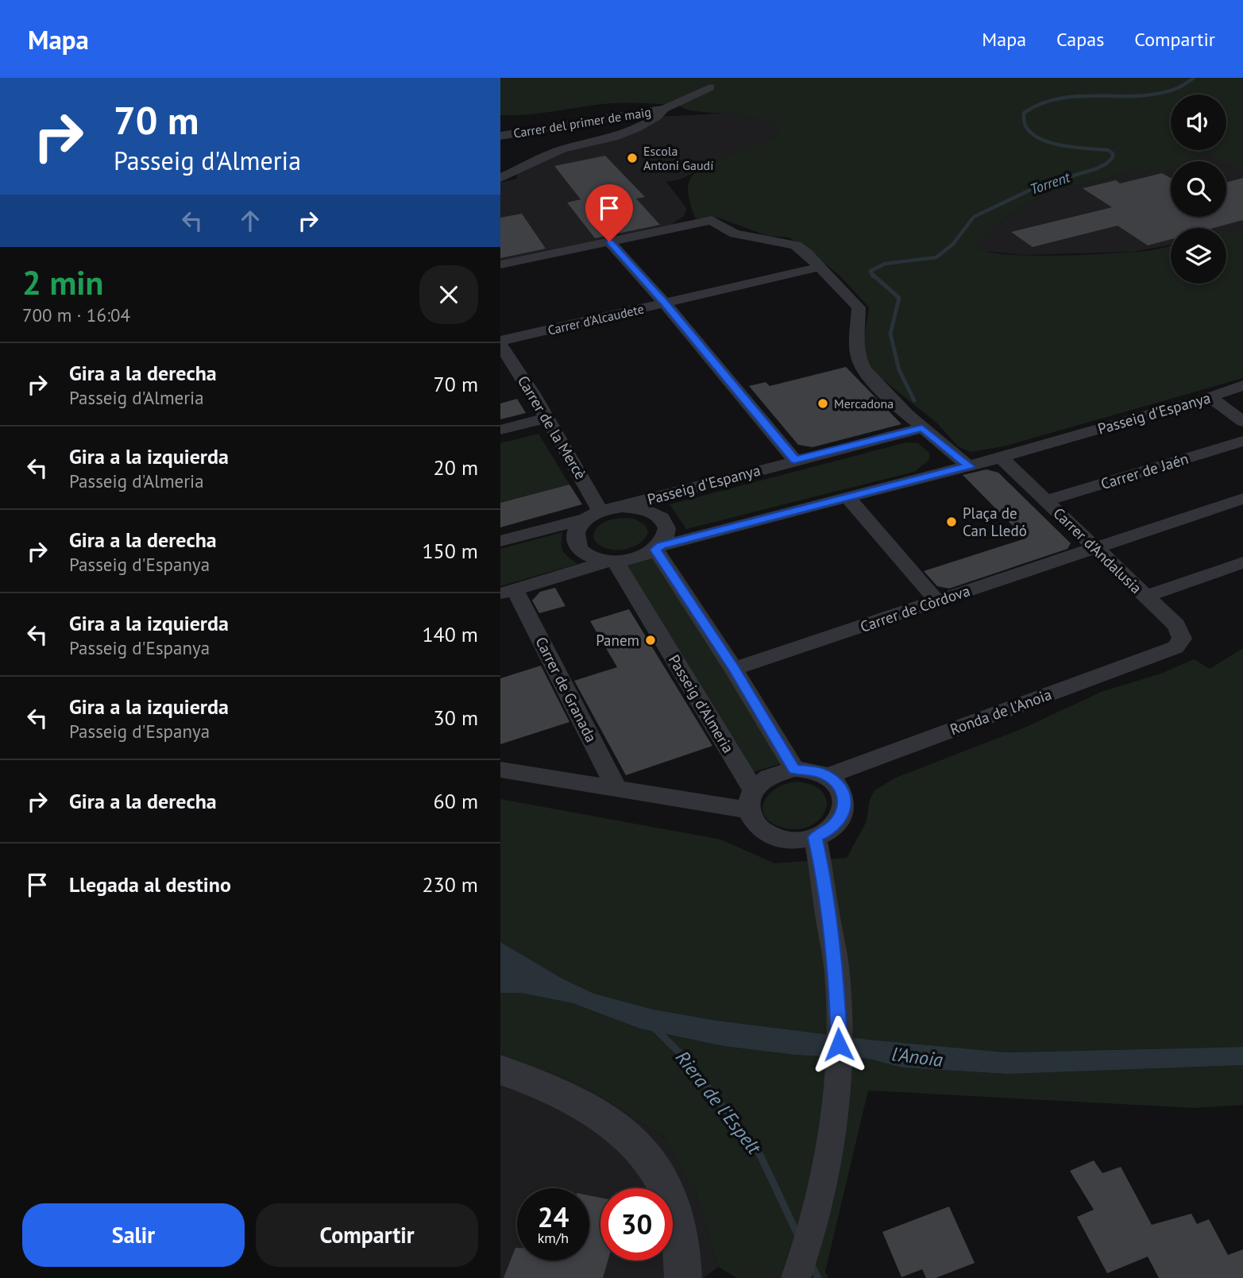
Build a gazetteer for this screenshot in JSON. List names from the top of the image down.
{
  "streets": {
    "street": [
      "Carrer del primer de maig",
      "Carrer d'Alcaudete",
      "Passeig d'Espanya",
      "Carrer de la Mercè",
      "Carrer de Jaén",
      "Carrer d'Andalusia",
      "Carrer de Còrdova",
      "Carrer de Granada",
      "Passeig d'Almeria",
      "Ronda de l'Anoia"
    ]
  },
  "crossings": [
    ["Carrer d'Alcaudete", "Carrer de la Mercè"],
    ["Passeig d'Espanya", "Carrer de la Mercè"],
    ["Passeig d'Espanya", "Carrer d'Andalusia"],
    ["Passeig d'Espanya", "Carrer de Granada"],
    ["Passeig d'Espanya", "Passeig d'Almeria"],
    ["Carrer de la Mercè", "Passeig d'Almeria"],
    ["Carrer de Jaén", "Carrer d'Andalusia"],
    ["Carrer d'Andalusia", "Carrer de Còrdova"],
    ["Carrer d'Andalusia", "Ronda de l'Anoia"],
    ["Passeig d'Almeria", "Ronda de l'Anoia"]
  ],
  "water": ["Torrent", "l'Anoia", "Riera de l'Espelt"],
  "places": [
    "Escola Antoni Gaudí",
    "Mercadona",
    "Plaça de Can Lledó",
    "Panem"
  ],
  "page": {
    "header": "Mapa",
    "nav": ["Mapa", "Capas", "Compartir"],
    "turn": ["70 m", "Passeig d'Almeria"],
    "heading": ["2 min", "700 m · 16:04"],
    "list": [
      {
        "name": "Gira a la derecha",
        "note": "Passeig d'Almeria",
        "value": "70 m"
      },
      {
        "name": "Gira a la izquierda",
        "note": "Passeig d'Almeria",
        "value": "20 m"
      },
      {
        "name": "Gira a la derecha",
        "note": "Passeig d'Espanya",
        "value": "150 m"
      },
      {
        "name": "Gira a la izquierda",
        "note": "Passeig d'Espanya",
        "value": "140 m"
      },
      {
        "name": "Gira a la izquierda",
        "note": "Passeig d'Espanya",
        "value": "30 m"
      },
      {
        "name": "Gira a la derecha",
        "value": "60 m"
      },
      {
        "name": "Llegada al destino",
        "value": "230 m"
      }
    ],
    "speed": "24 km/h",
    "limit": "30",
    "buttons": ["Salir", "Compartir"]
  }
}
